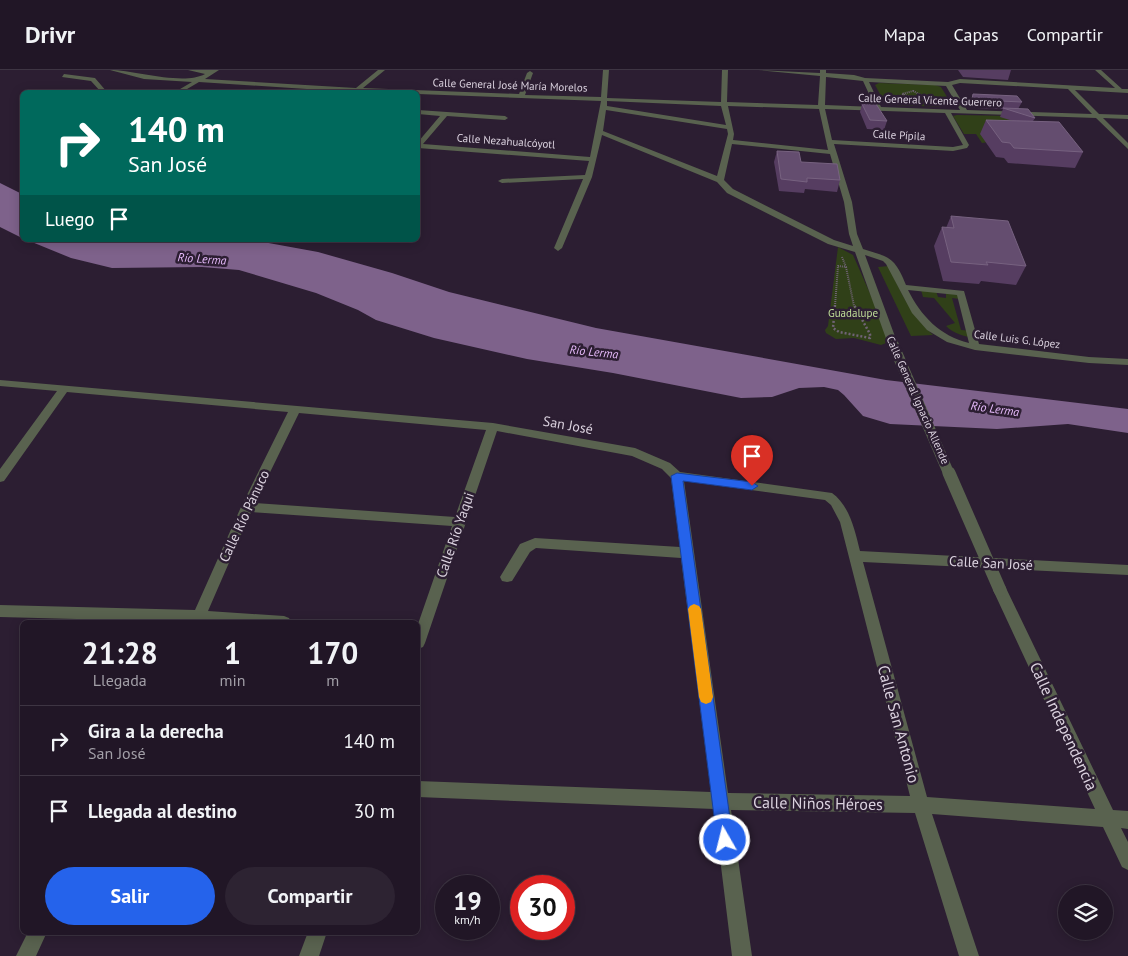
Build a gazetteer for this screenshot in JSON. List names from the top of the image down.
{
  "streets": {
    "street": [
      "Calle General José María Morelos",
      "Calle General Vicente Guerrero",
      "Calle Pípila",
      "Calle Nezahualcóyotl",
      "Calle Luis G. López",
      "Calle General Ignacio Allende",
      "San José",
      "Calle Río Pánuco",
      "Calle Río Yaqui",
      "Calle San José",
      "Calle San Antonio",
      "Calle Independencia",
      "Calle Niños Héroes"
    ]
  },
  "crossings": [
    ["Calle General José María Morelos", "Calle General Vicente Guerrero"],
    ["Calle General José María Morelos", "Calle General Ignacio Allende"],
    ["Calle General Vicente Guerrero", "Calle Pípila"],
    ["Calle General Vicente Guerrero", "Calle General Ignacio Allende"],
    ["Calle Pípila", "Calle General Ignacio Allende"],
    ["Calle Luis G. López", "Calle General Ignacio Allende"],
    ["Calle General Ignacio Allende", "Calle Independencia"],
    ["San José", "Calle Río Pánuco"],
    ["San José", "Calle Río Yaqui"],
    ["San José", "Calle San Antonio"],
    ["Calle San José", "Calle San Antonio"],
    ["Calle San Antonio", "Calle Niños Héroes"],
    ["Calle Independencia", "Calle Niños Héroes"]
  ],
  "water": ["Río Lerma"],
  "parks": ["Guadalupe"],
  "page": {
    "header": "Drivr",
    "nav": ["Mapa", "Capas", "Compartir"],
    "turn": ["140 m", "San José"],
    "then": "Luego",
    "eta": [
      "21:28",
      "Llegada",
      "1",
      "min",
      "170",
      "m"
    ],
    "list": [
      {
        "name": "Gira a la derecha",
        "note": "San José",
        "value": "140 m"
      },
      {
        "name": "Llegada al destino",
        "value": "30 m"
      }
    ],
    "buttons": ["Salir", "Compartir"],
    "speed": "19 km/h",
    "limit": "30"
  }
}
